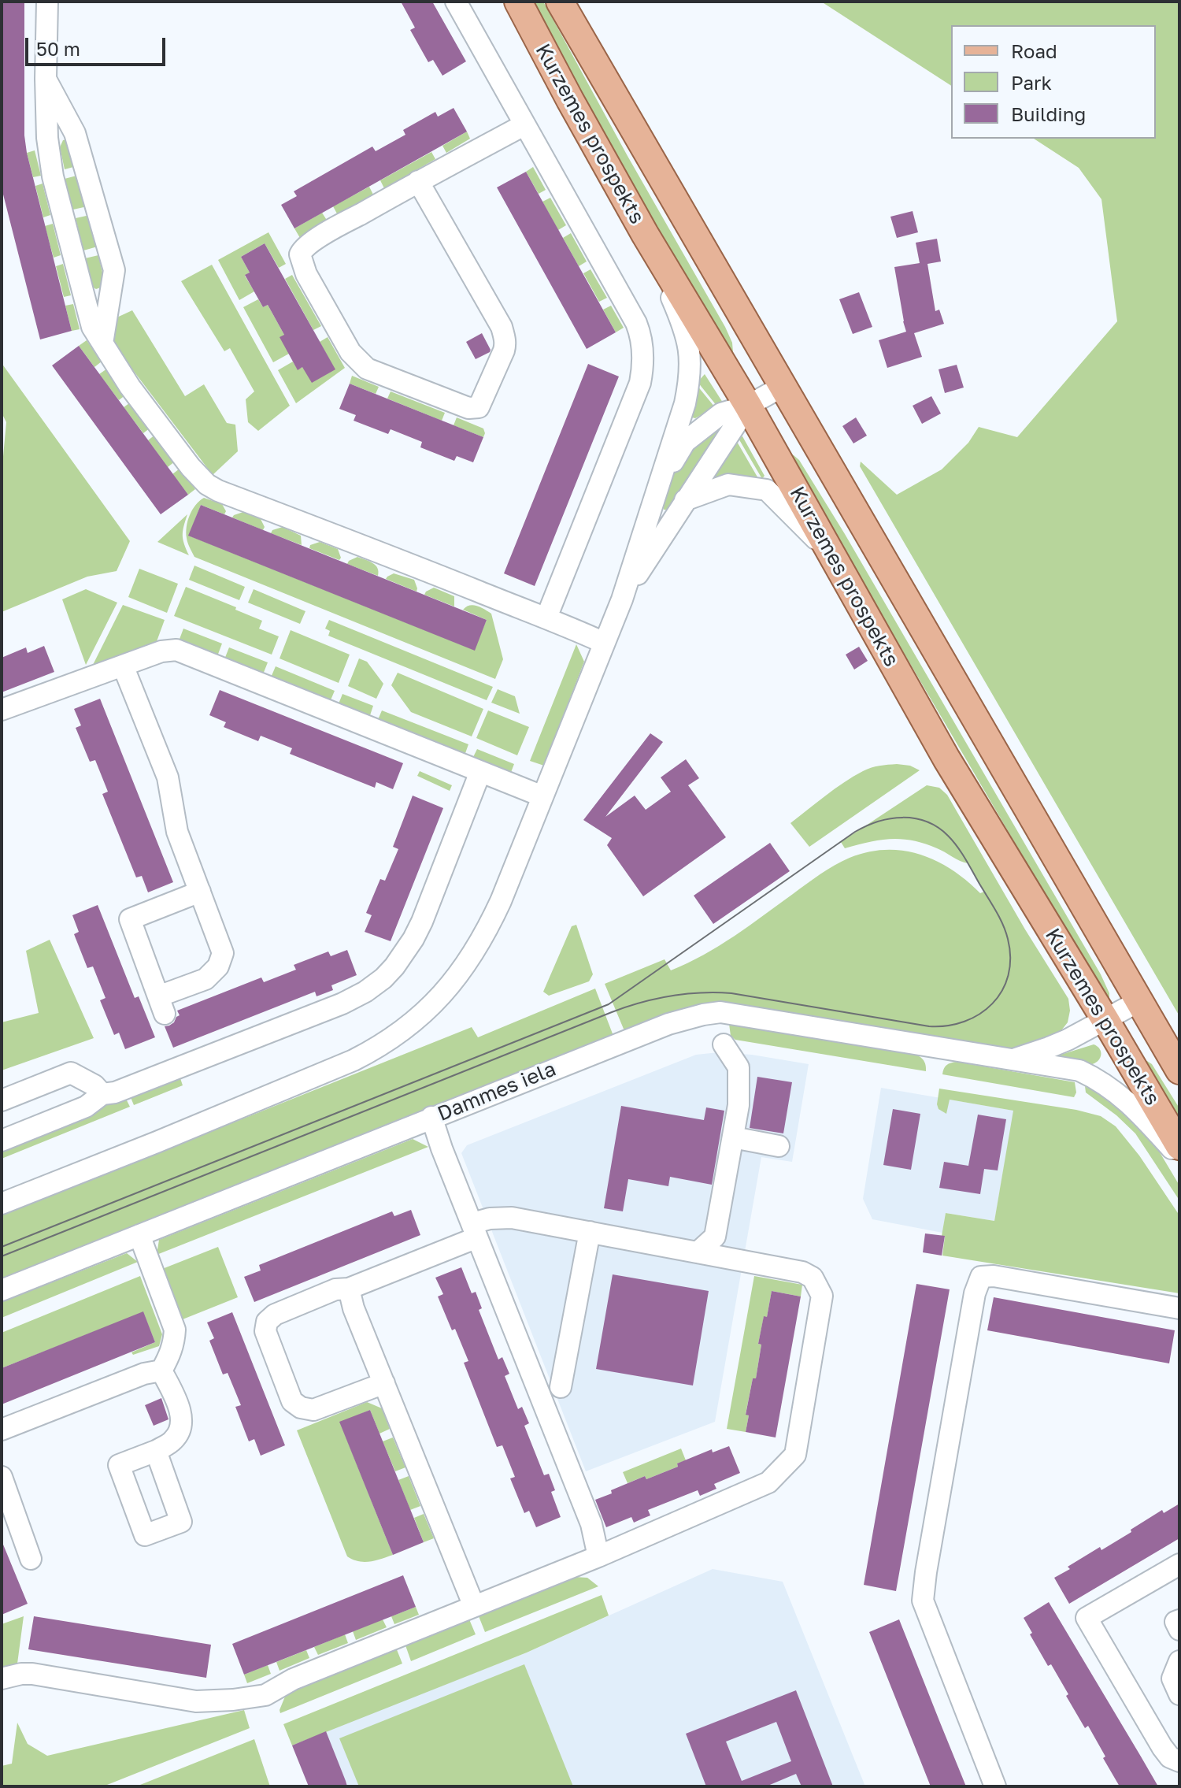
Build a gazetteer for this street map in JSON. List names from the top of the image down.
{
  "streets": {
    "main road": ["Kurzemes prospekts"],
    "street": ["Dammes iela"]
  },
  "crossings": [
    ["Kurzemes prospekts", "Dammes iela"]
  ],
  "legend": ["Road", "Park", "Building"],
  "scale_bar": "50 m"
}
